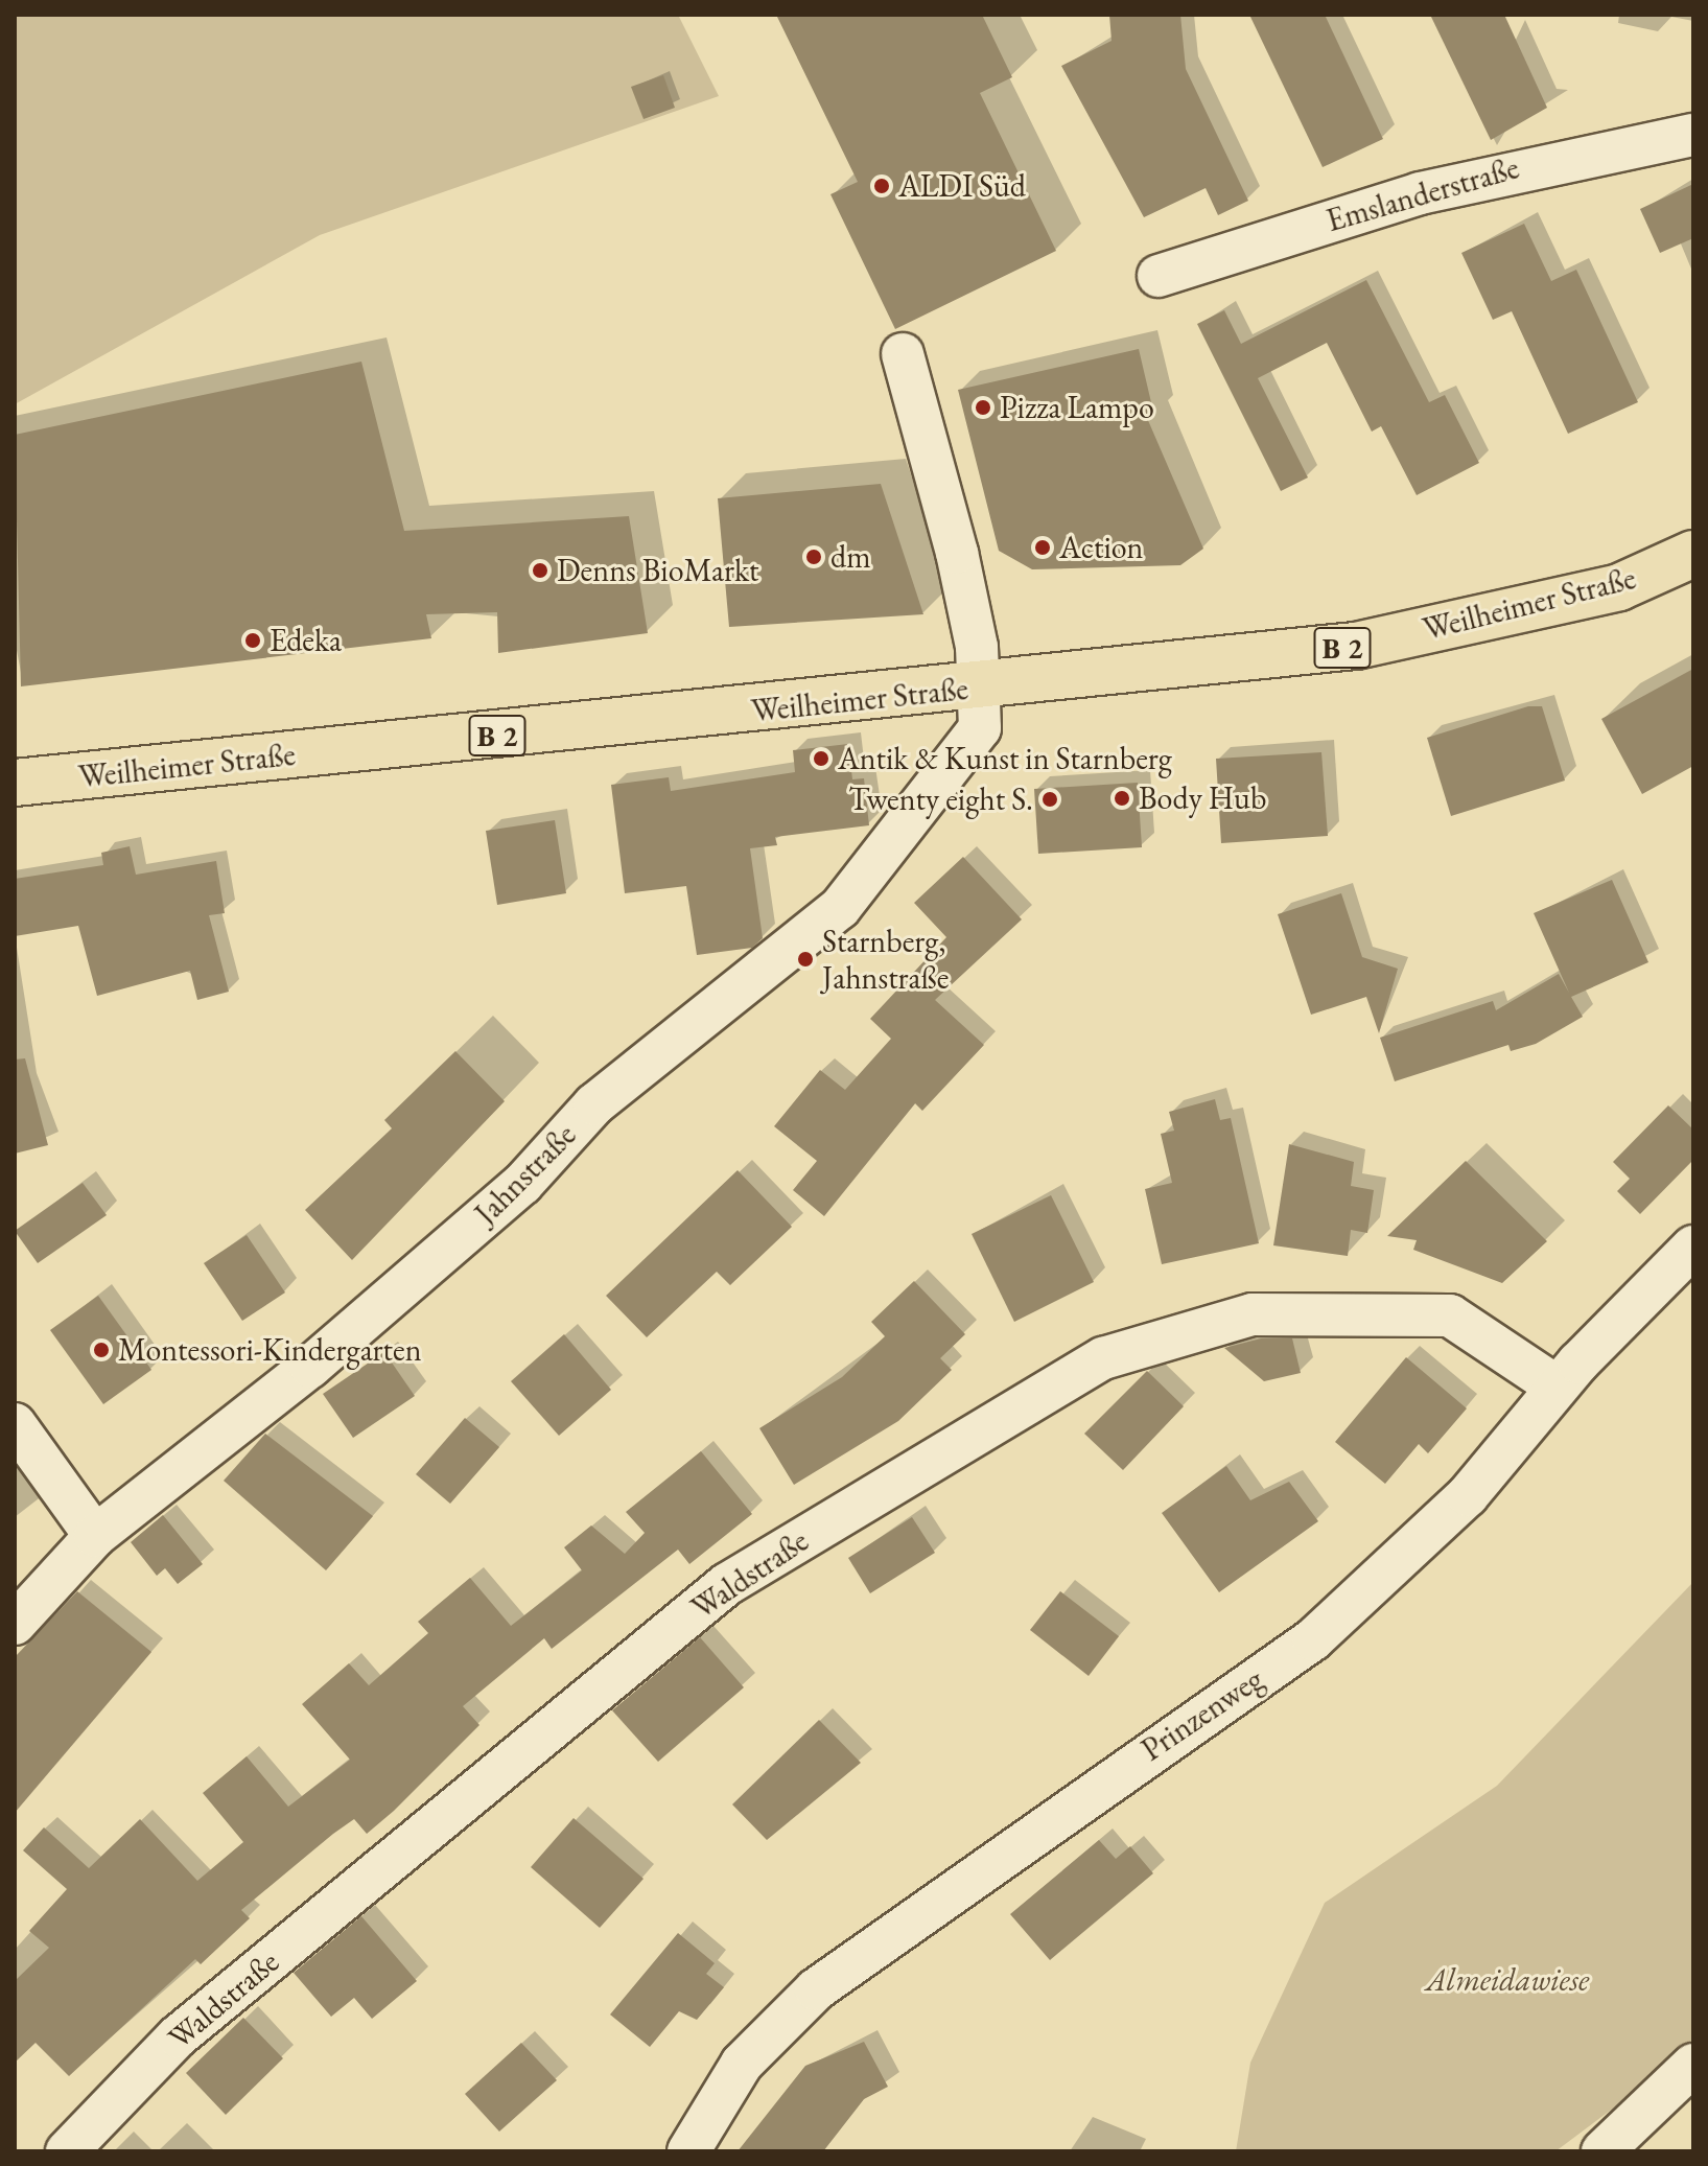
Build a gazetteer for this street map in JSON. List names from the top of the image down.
{
  "streets": {
    "main road": ["Weilheimer Straße", "B 2"],
    "street": [
      "Emslanderstraße",
      "Jahnstraße",
      "Waldstraße",
      "Prinzenweg"
    ]
  },
  "crossings": [
    ["Weilheimer Straße", "Jahnstraße"],
    ["Waldstraße", "Prinzenweg"]
  ],
  "parks": ["Almeidawiese"],
  "places": [
    "ALDI Süd",
    "Pizza Lampo",
    "Action",
    "dm",
    "Denns BioMarkt",
    "Edeka",
    "Antik & Kunst in Starnberg",
    "Body Hub",
    "Twenty eight S.",
    "Starnberg, Jahnstraße",
    "Montessori-Kindergarten"
  ]
}
